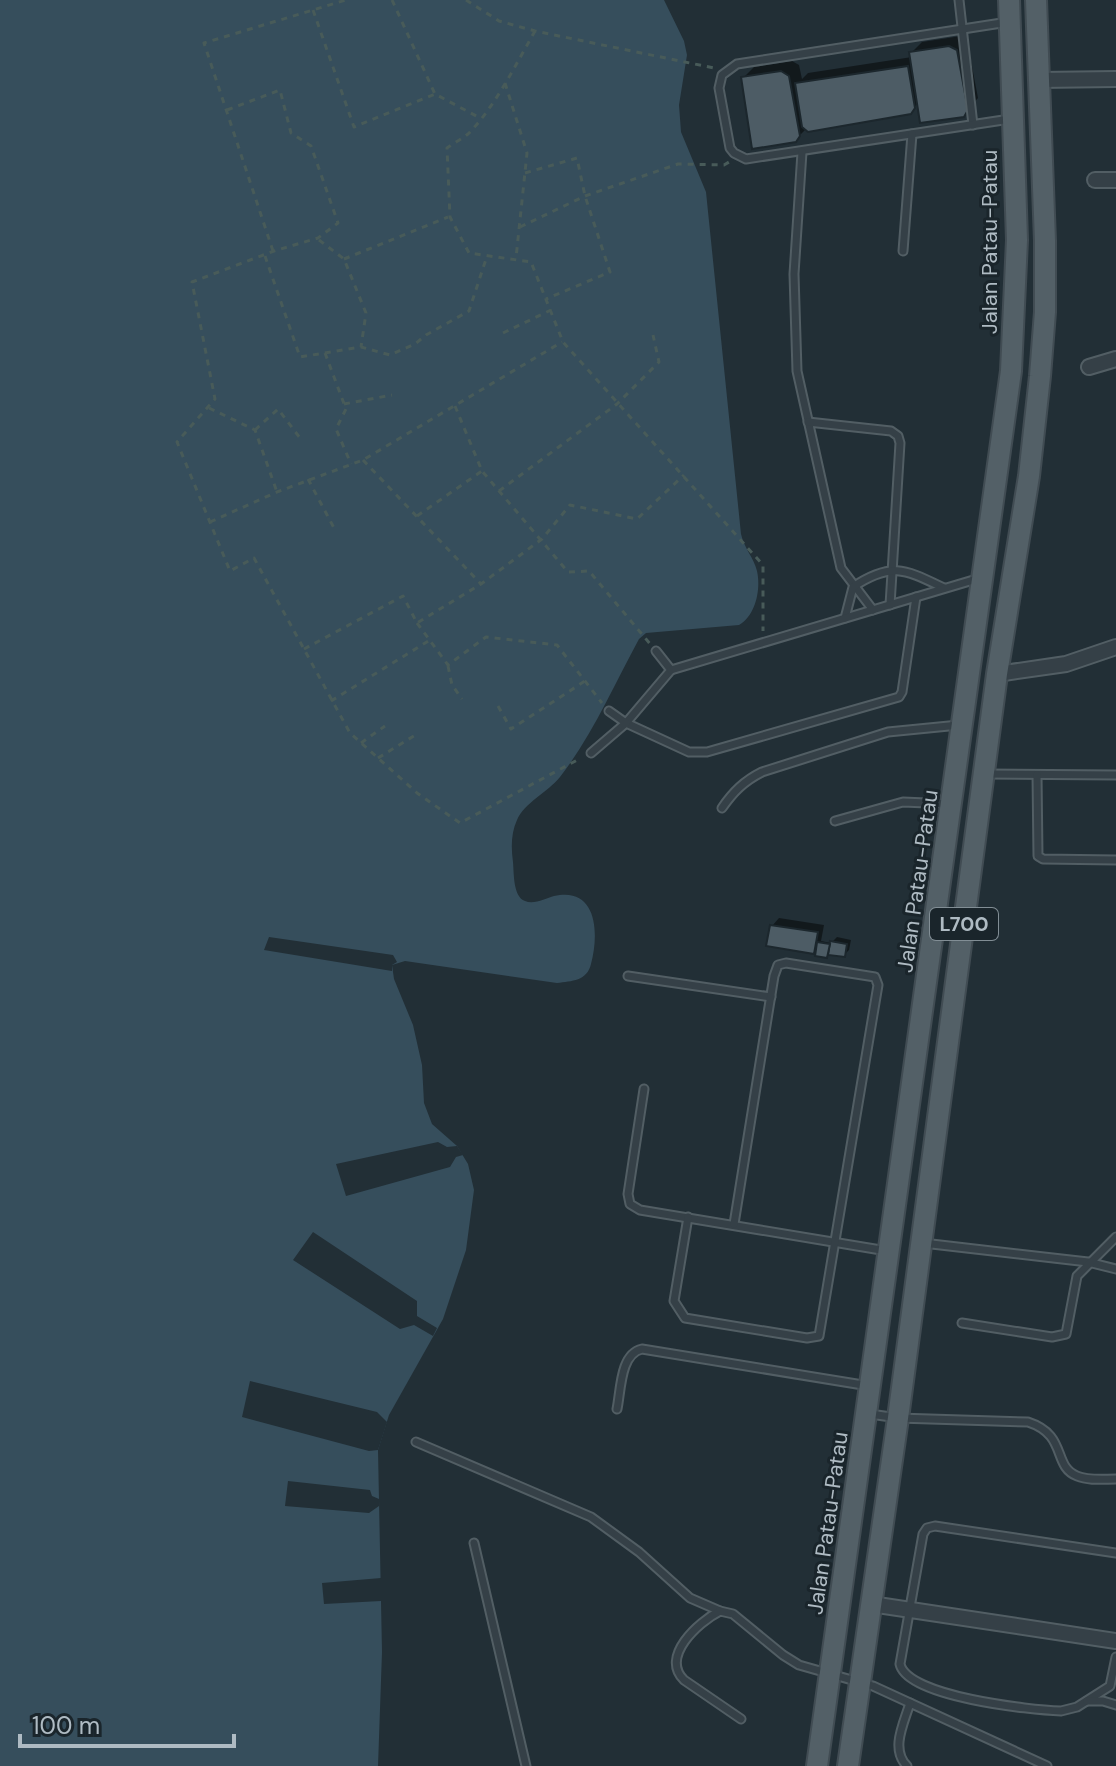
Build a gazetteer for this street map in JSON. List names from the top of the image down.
{
  "streets": {
    "main road": ["Jalan Patau-Patau", "L700"]
  },
  "scale_bar": "100 m"
}
